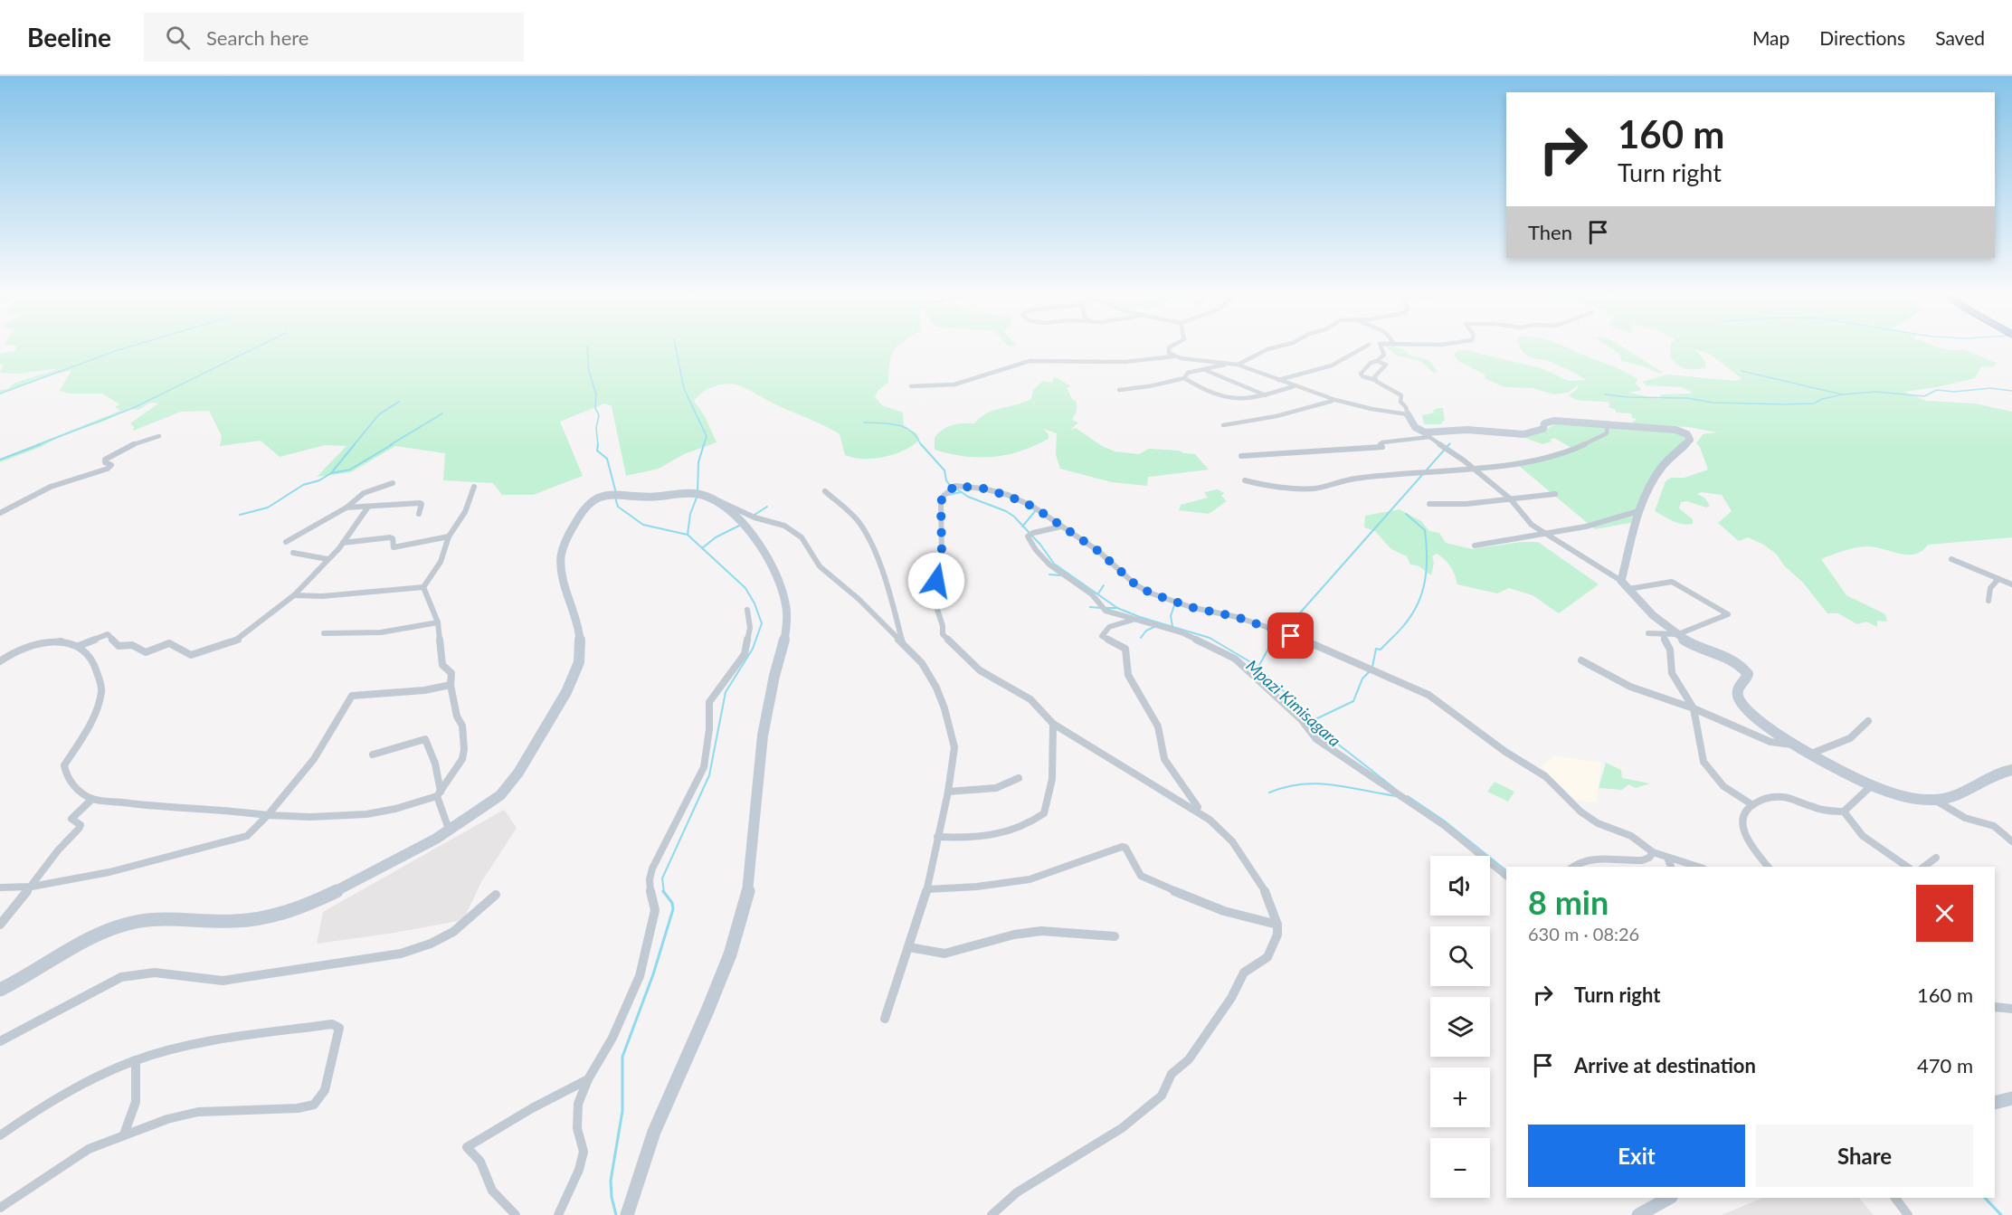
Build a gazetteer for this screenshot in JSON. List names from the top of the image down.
{
  "water": ["Mpazi Kimisagara"],
  "page": {
    "header": "Beeline",
    "search": "Search here",
    "nav": ["Map", "Directions", "Saved"],
    "turn": ["160 m", "Turn right"],
    "then": "Then",
    "map_buttons": ["+", "−"],
    "heading": ["8 min", "630 m · 08:26"],
    "list": [
      {
        "name": "Turn right",
        "value": "160 m"
      },
      {
        "name": "Arrive at destination",
        "value": "470 m"
      }
    ],
    "buttons": ["Exit", "Share"]
  }
}
